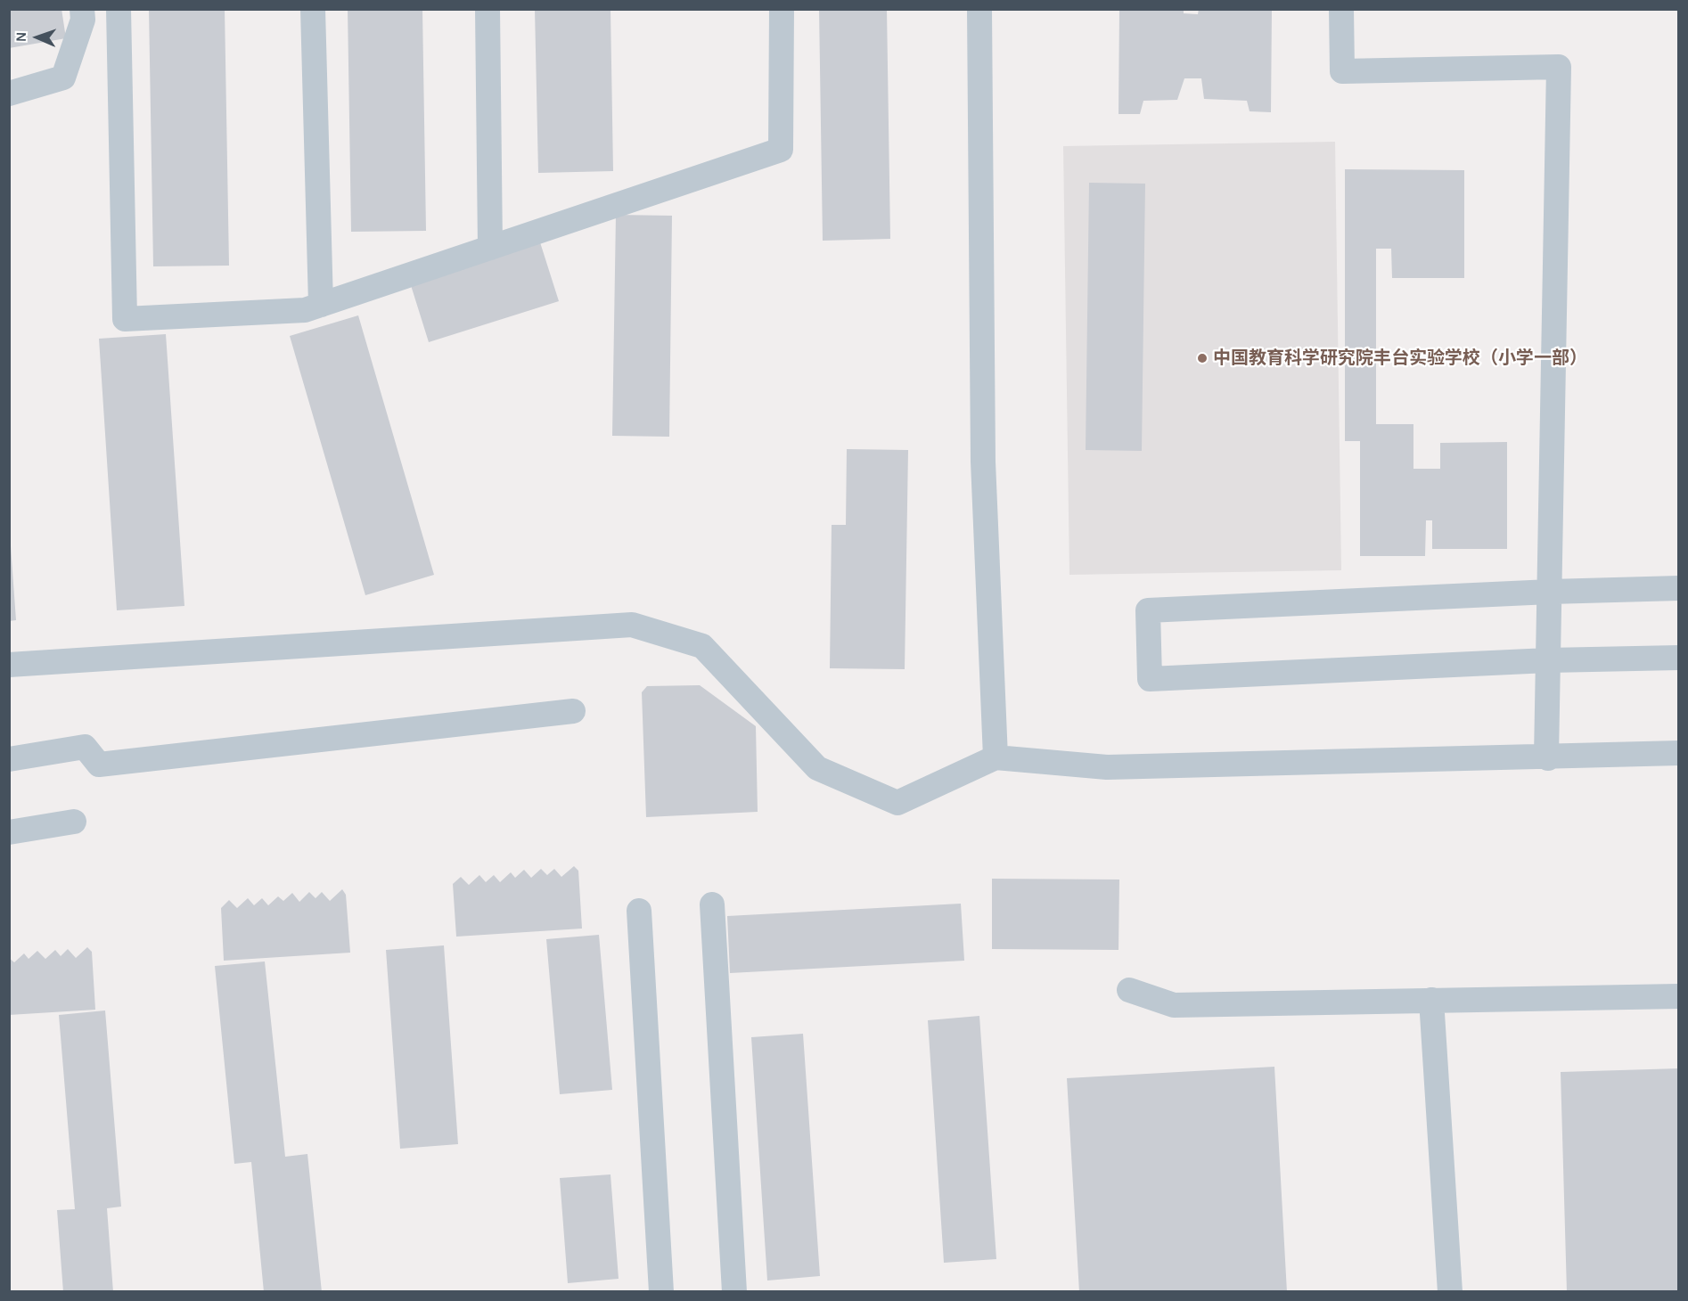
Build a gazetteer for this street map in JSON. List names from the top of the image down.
{
  "places": ["中国教育科学研究院丰台实验学校（小学一部）"],
  "north": "left"
}
